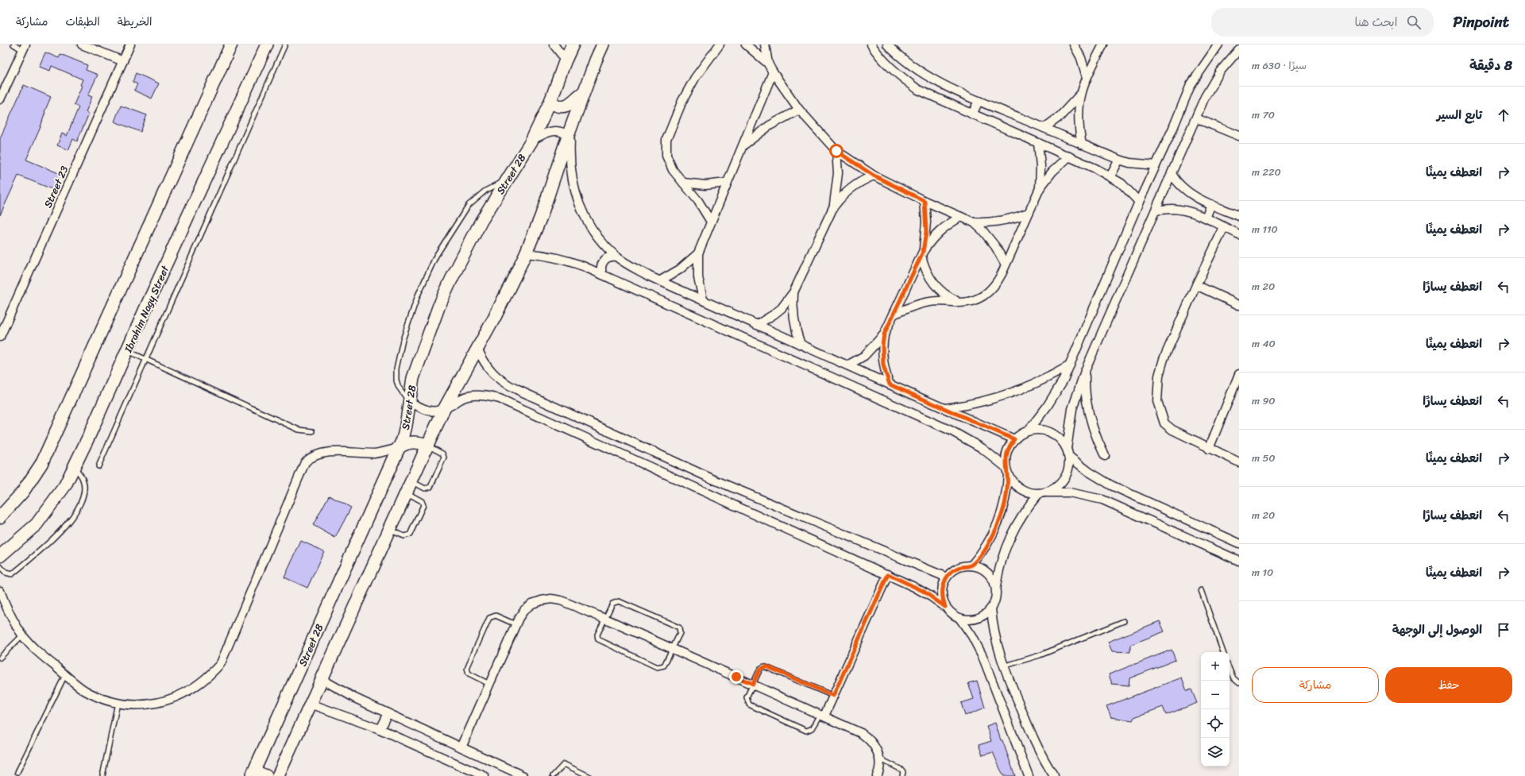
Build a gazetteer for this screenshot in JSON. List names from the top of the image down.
{
  "streets": {
    "street": ["Street 28", "Street 23", "Ibrahim Nagy Street"]
  },
  "page": {
    "header": "Pinpoint",
    "search": "ابحث هنا",
    "nav": ["الخريطة", "الطبقات", "مشاركة"],
    "heading": ["8 دقيقة", "سيرًا · 630 m"],
    "list": [
      ["تابع السير", "70 m"],
      ["انعطف يمينًا", "220 m"],
      ["انعطف يمينًا", "110 m"],
      ["انعطف يسارًا", "20 m"],
      ["انعطف يمينًا", "40 m"],
      ["انعطف يسارًا", "90 m"],
      ["انعطف يمينًا", "50 m"],
      ["انعطف يسارًا", "20 m"],
      ["انعطف يمينًا", "10 m"],
      "الوصول إلى الوجهة"
    ],
    "map_buttons": ["+", "−"],
    "buttons": ["حفظ", "مشاركة"]
  }
}
